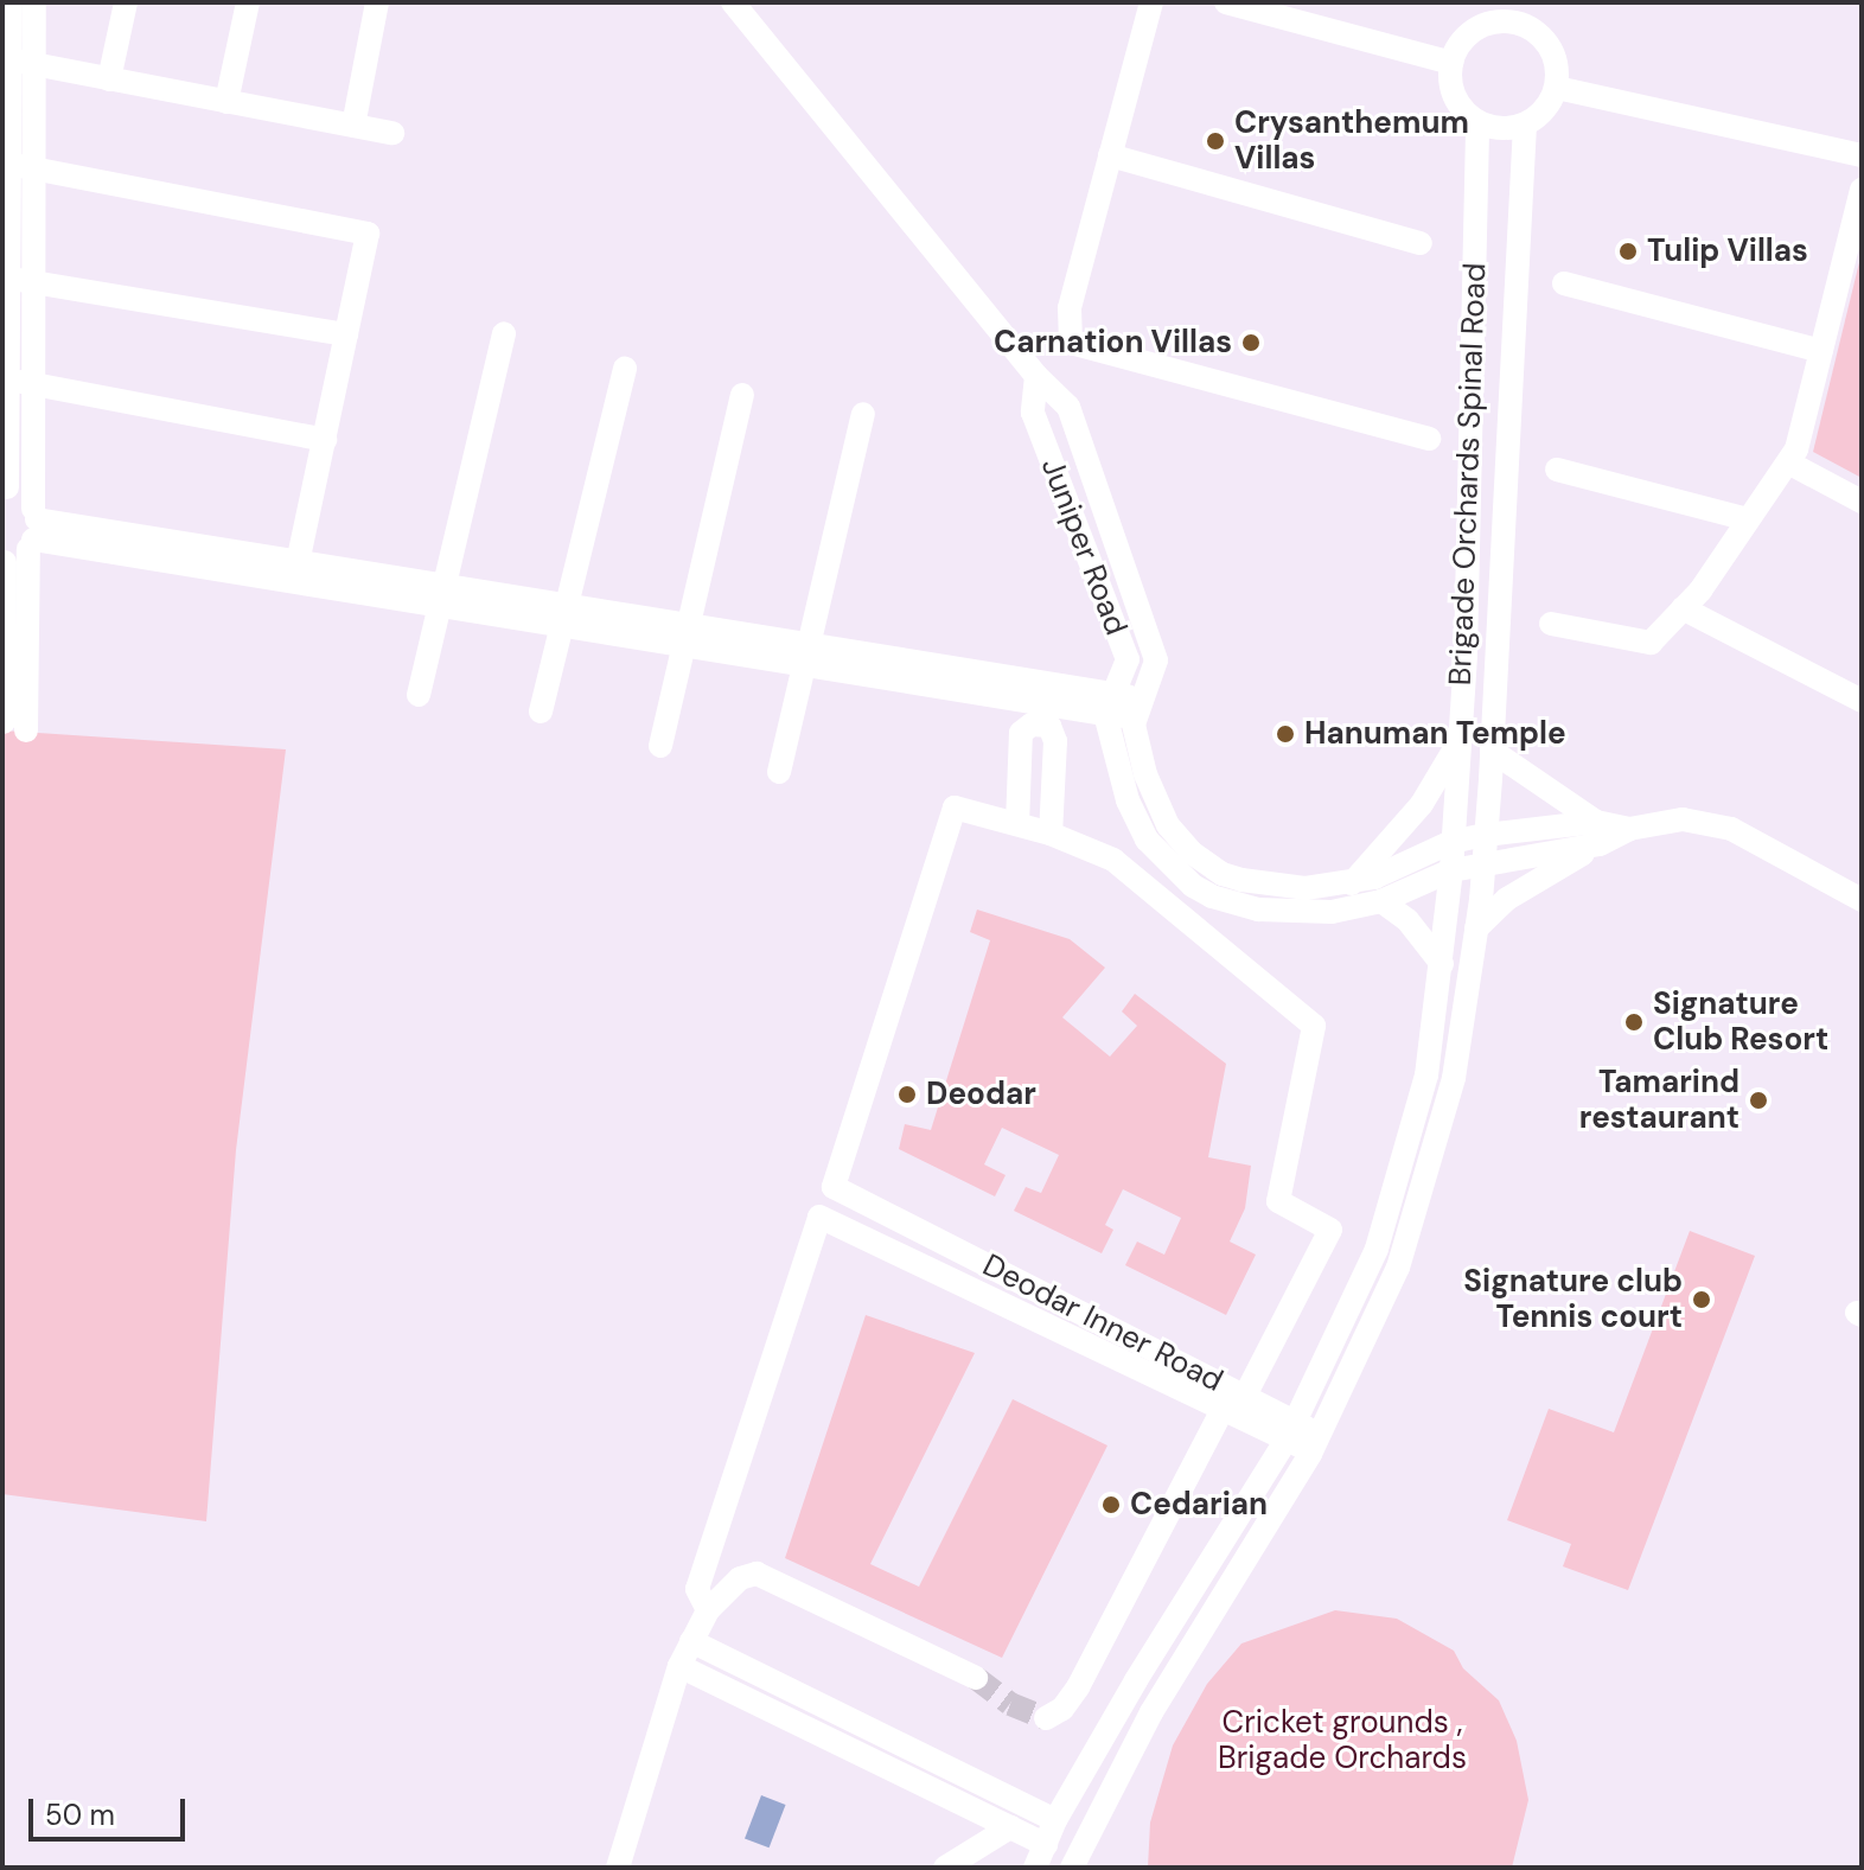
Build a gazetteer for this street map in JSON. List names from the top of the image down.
{
  "streets": {
    "street": ["Brigade Orchards Spinal Road", "Juniper Road", "Deodar Inner Road"]
  },
  "parks": ["Cricket grounds , Brigade Orchards"],
  "places": [
    "Crysanthemum Villas",
    "Tulip Villas",
    "Carnation Villas",
    "Hanuman Temple",
    "Signature Club Resort",
    "Deodar",
    "Tamarind restaurant",
    "Signature club Tennis court",
    "Cedarian"
  ],
  "scale_bar": "50 m"
}
